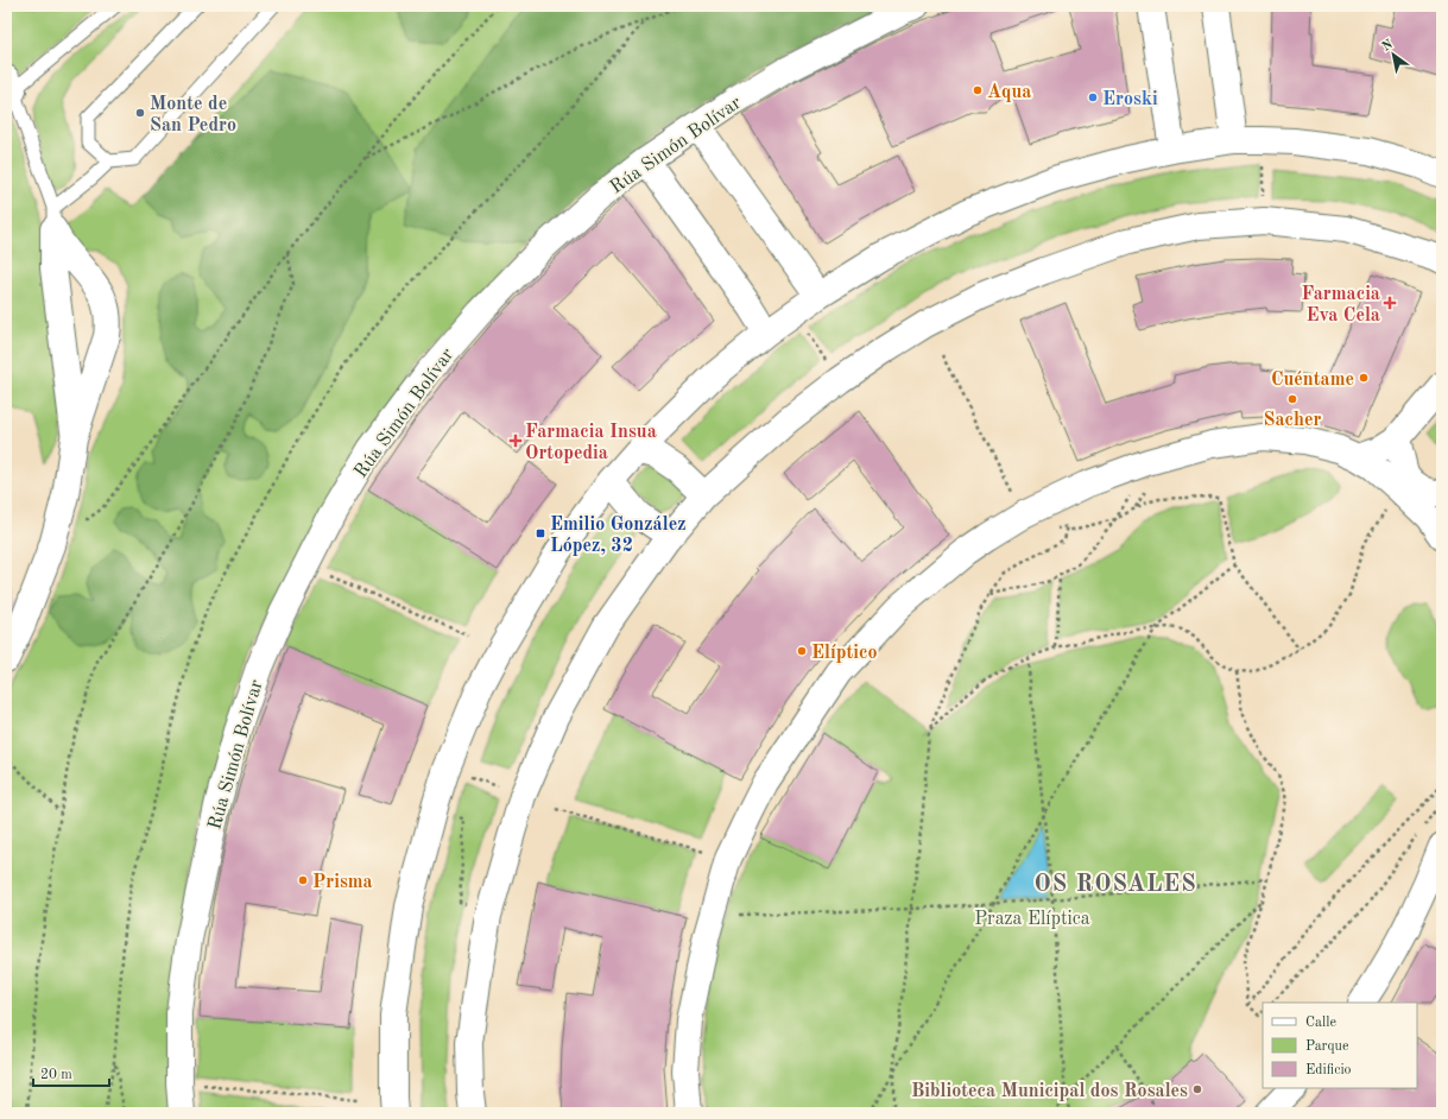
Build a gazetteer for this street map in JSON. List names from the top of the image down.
{
  "streets": {
    "street": ["Rúa Simón Bolívar"]
  },
  "districts": ["OS ROSALES"],
  "parks": ["Praza Elíptica"],
  "places": {
    "other": [
      "Aqua",
      "Eroski",
      "Monte de San Pedro",
      "Cuéntame",
      "Sacher",
      "Elíptico",
      "Prisma",
      "Biblioteca Municipal dos Rosales"
    ],
    "health": ["Farmacia Eva Cela", "Farmacia Insua Ortopedia"],
    "transit": ["Emilio González López, 32"]
  },
  "legend": ["Calle", "Parque", "Edificio"],
  "scale_bar": "20 m",
  "north": "top left"
}
